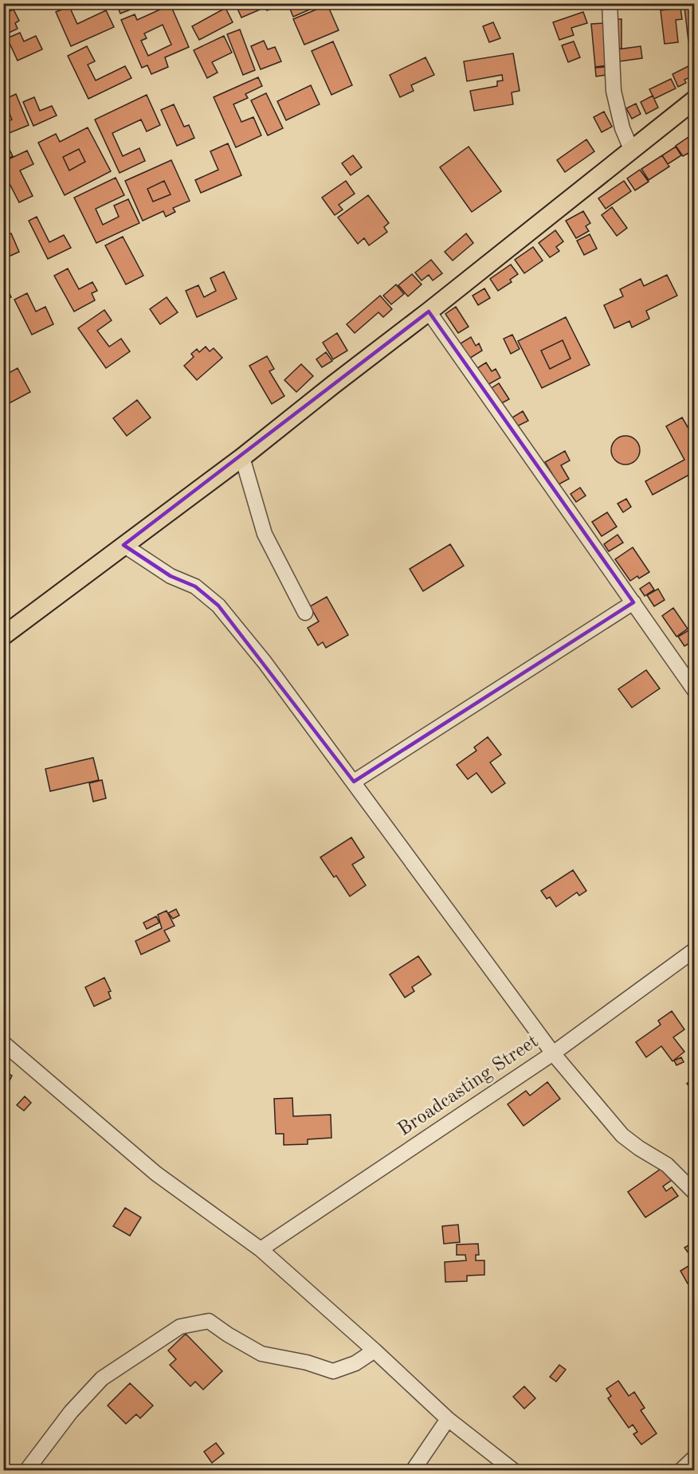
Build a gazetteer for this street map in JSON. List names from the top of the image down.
{
  "streets": {
    "street": ["Broadcasting Street"]
  }
}
